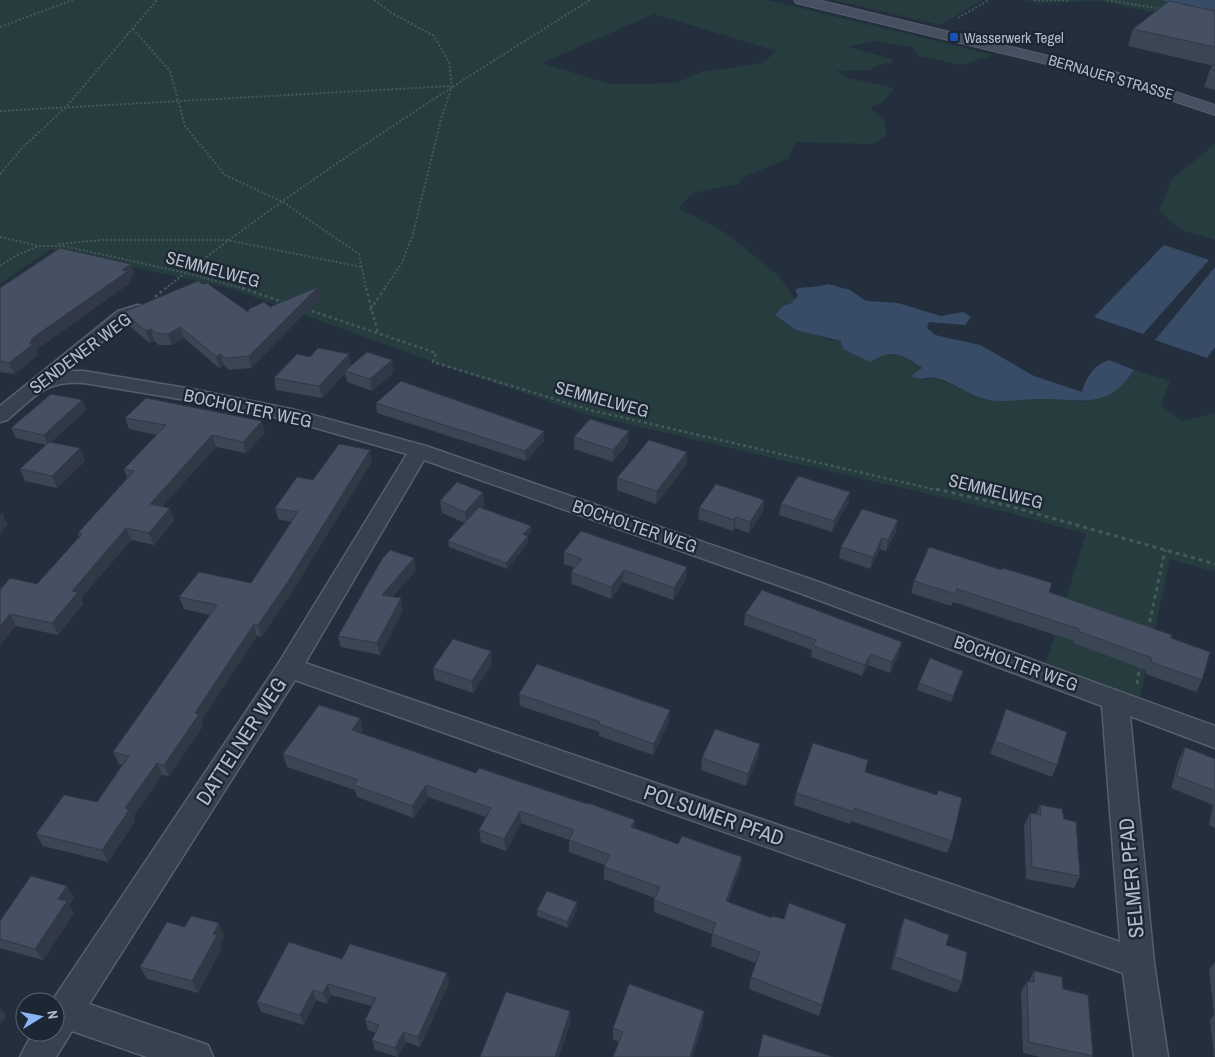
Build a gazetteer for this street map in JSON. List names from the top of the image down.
{
  "streets": {
    "main road": ["BERNAUER STRASSE"],
    "street": [
      "SENDENER WEG",
      "BOCHOLTER WEG",
      "DATTELNER WEG",
      "POLSUMER PFAD",
      "SELMER PFAD"
    ],
    "path": ["SEMMELWEG"]
  },
  "crossings": [
    ["SEMMELWEG", "SENDENER WEG"],
    ["SENDENER WEG", "BOCHOLTER WEG"],
    ["BOCHOLTER WEG", "DATTELNER WEG"],
    ["BOCHOLTER WEG", "SELMER PFAD"],
    ["DATTELNER WEG", "POLSUMER PFAD"],
    ["POLSUMER PFAD", "SELMER PFAD"]
  ],
  "places": {
    "transit": ["Wasserwerk Tegel"]
  },
  "north": "right"
}
